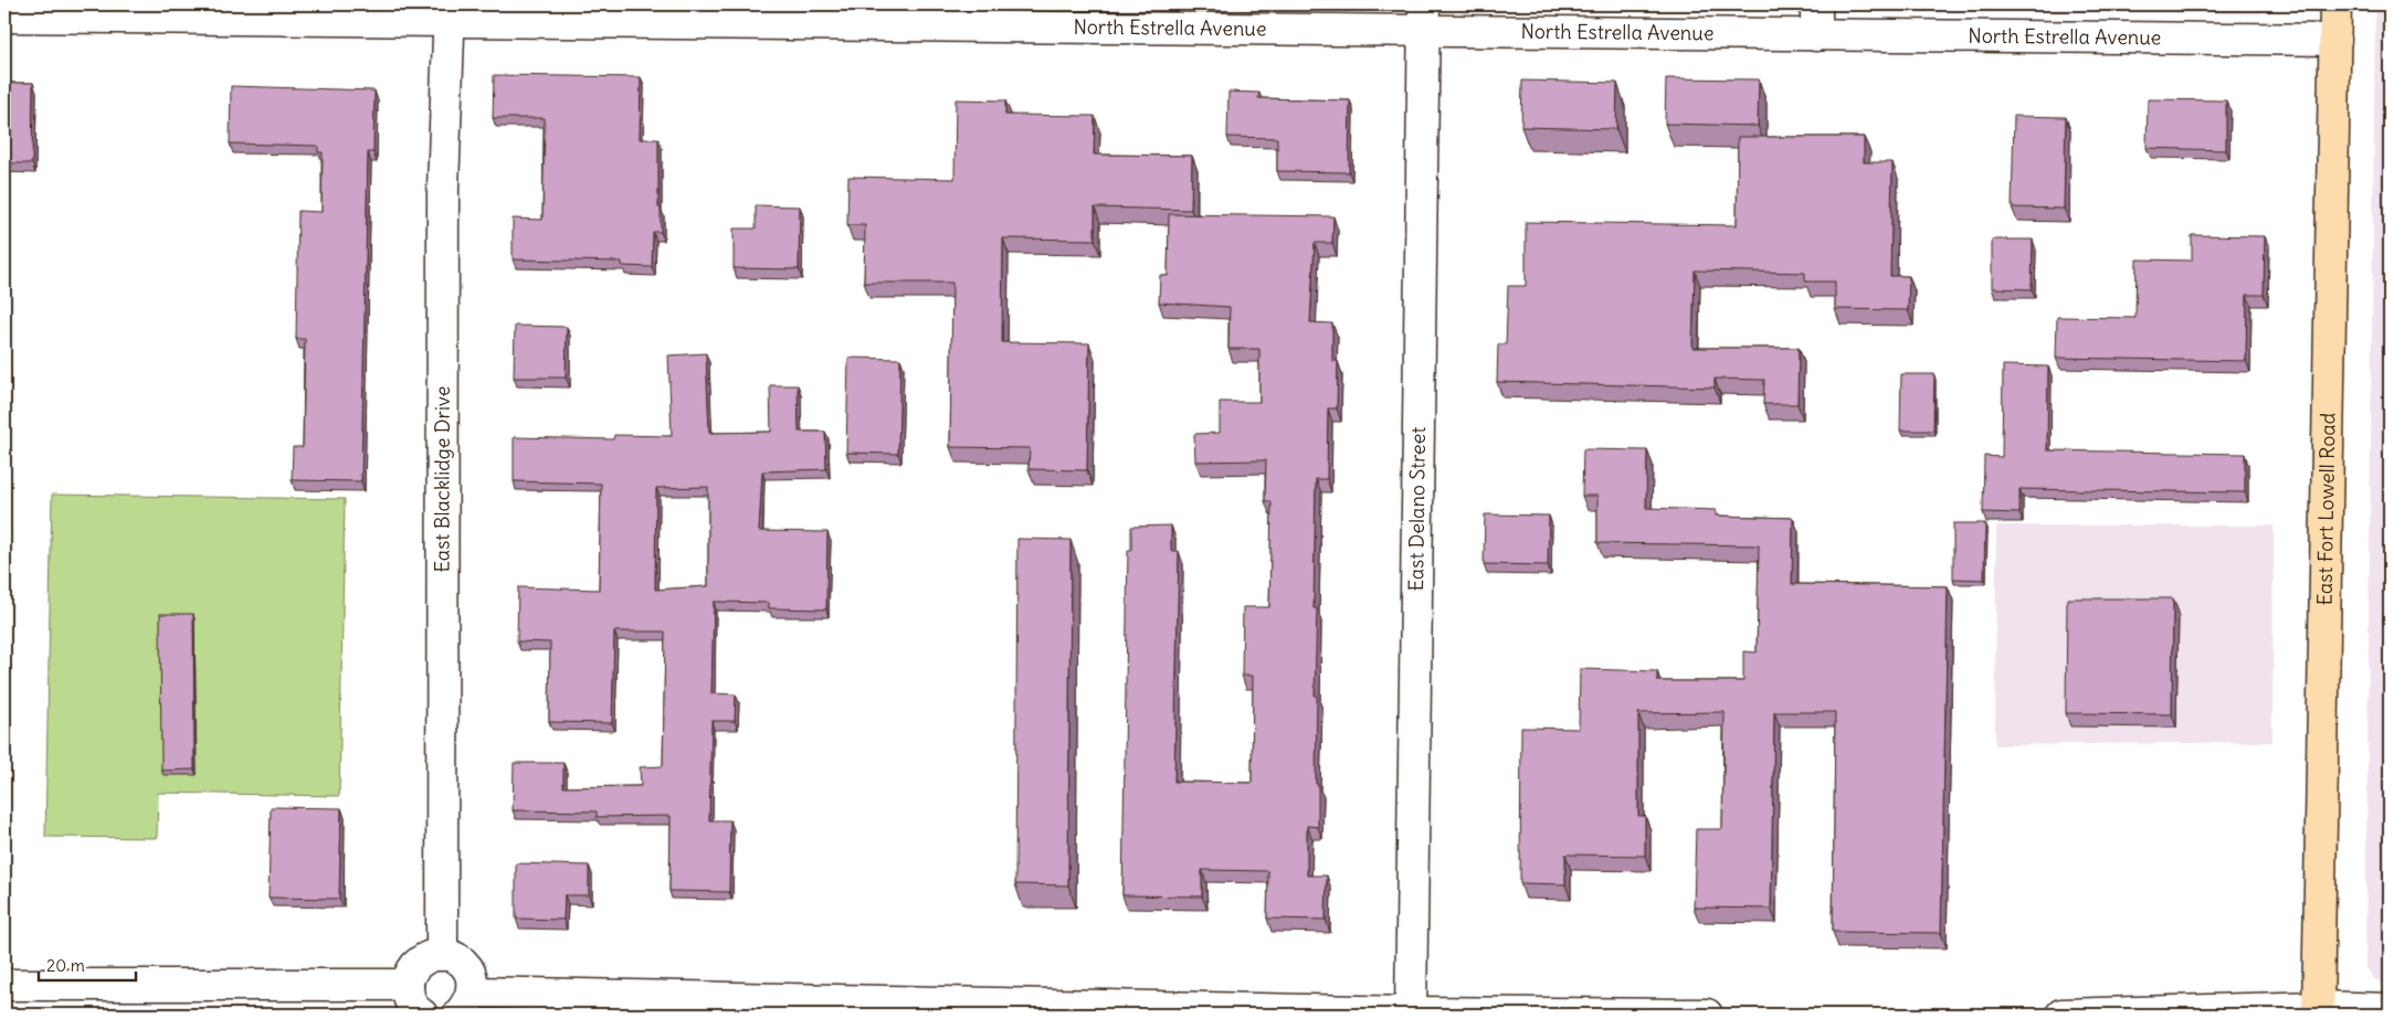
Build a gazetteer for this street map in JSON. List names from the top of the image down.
{
  "streets": {
    "main road": ["East Fort Lowell Road"],
    "street": ["North Estrella Avenue", "East Blacklidge Drive", "East Delano Street"]
  },
  "crossings": [
    ["North Estrella Avenue", "East Blacklidge Drive"],
    ["North Estrella Avenue", "East Delano Street"],
    ["North Estrella Avenue", "East Fort Lowell Road"]
  ],
  "scale_bar": "20 m"
}
